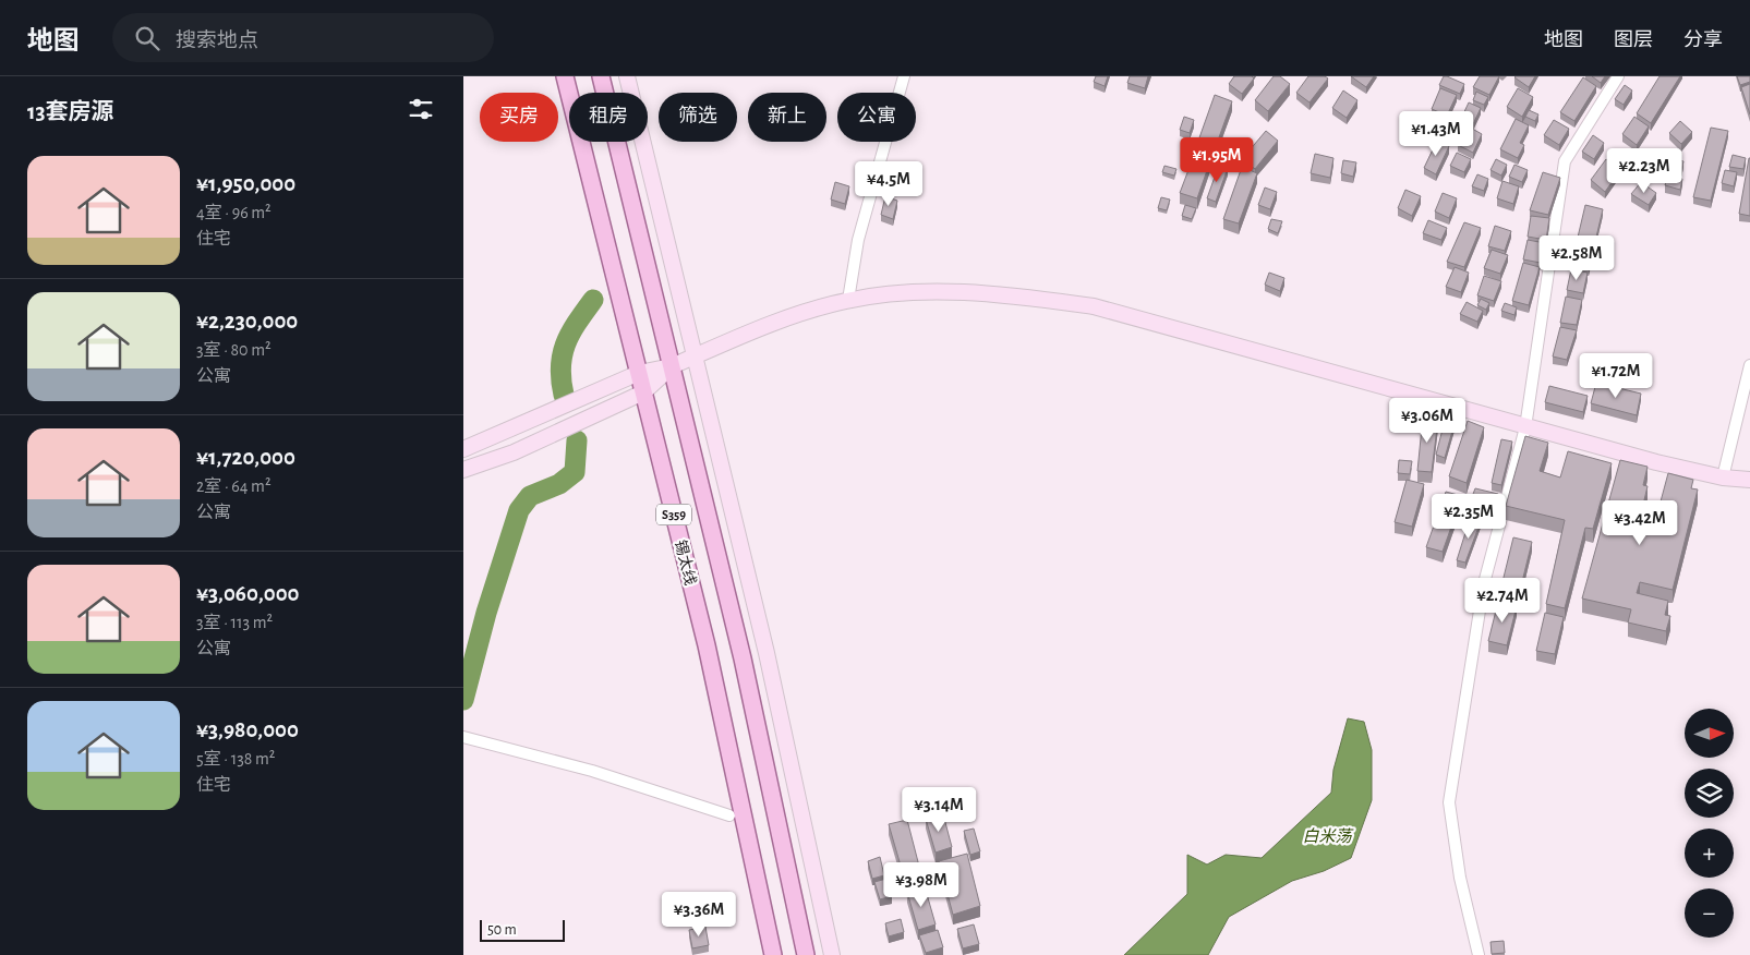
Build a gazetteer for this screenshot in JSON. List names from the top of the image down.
{
  "streets": {
    "main road": ["S359", "锡太线"]
  },
  "water": ["白米荡"],
  "scale_bar": "50 m",
  "north": "right",
  "page": {
    "header": "地图",
    "search": "搜索地点",
    "nav": ["地图", "图层", "分享"],
    "heading": "13套房源",
    "chip": [
      "买房",
      "租房",
      "筛选",
      "新上",
      "公寓"
    ],
    "price": [
      "¥1.43M",
      "¥1.95M",
      "¥2.23M",
      "¥4.5M",
      "¥2.58M",
      "¥1.72M",
      "¥3.06M",
      "¥2.35M",
      "¥3.42M",
      "¥2.74M",
      "¥3.14M",
      "¥3.98M",
      "¥3.36M"
    ],
    "list": [
      {
        "name": "¥1,950,000",
        "note": "4室 · 96 m² · 住宅"
      },
      {
        "name": "¥2,230,000",
        "note": "3室 · 80 m² · 公寓"
      },
      {
        "name": "¥1,720,000",
        "note": "2室 · 64 m² · 公寓"
      },
      {
        "name": "¥3,060,000",
        "note": "3室 · 113 m² · 公寓"
      },
      {
        "name": "¥3,980,000",
        "note": "5室 · 138 m² · 住宅"
      }
    ],
    "map_buttons": ["+", "−"],
    "scale": "50 m"
  }
}
